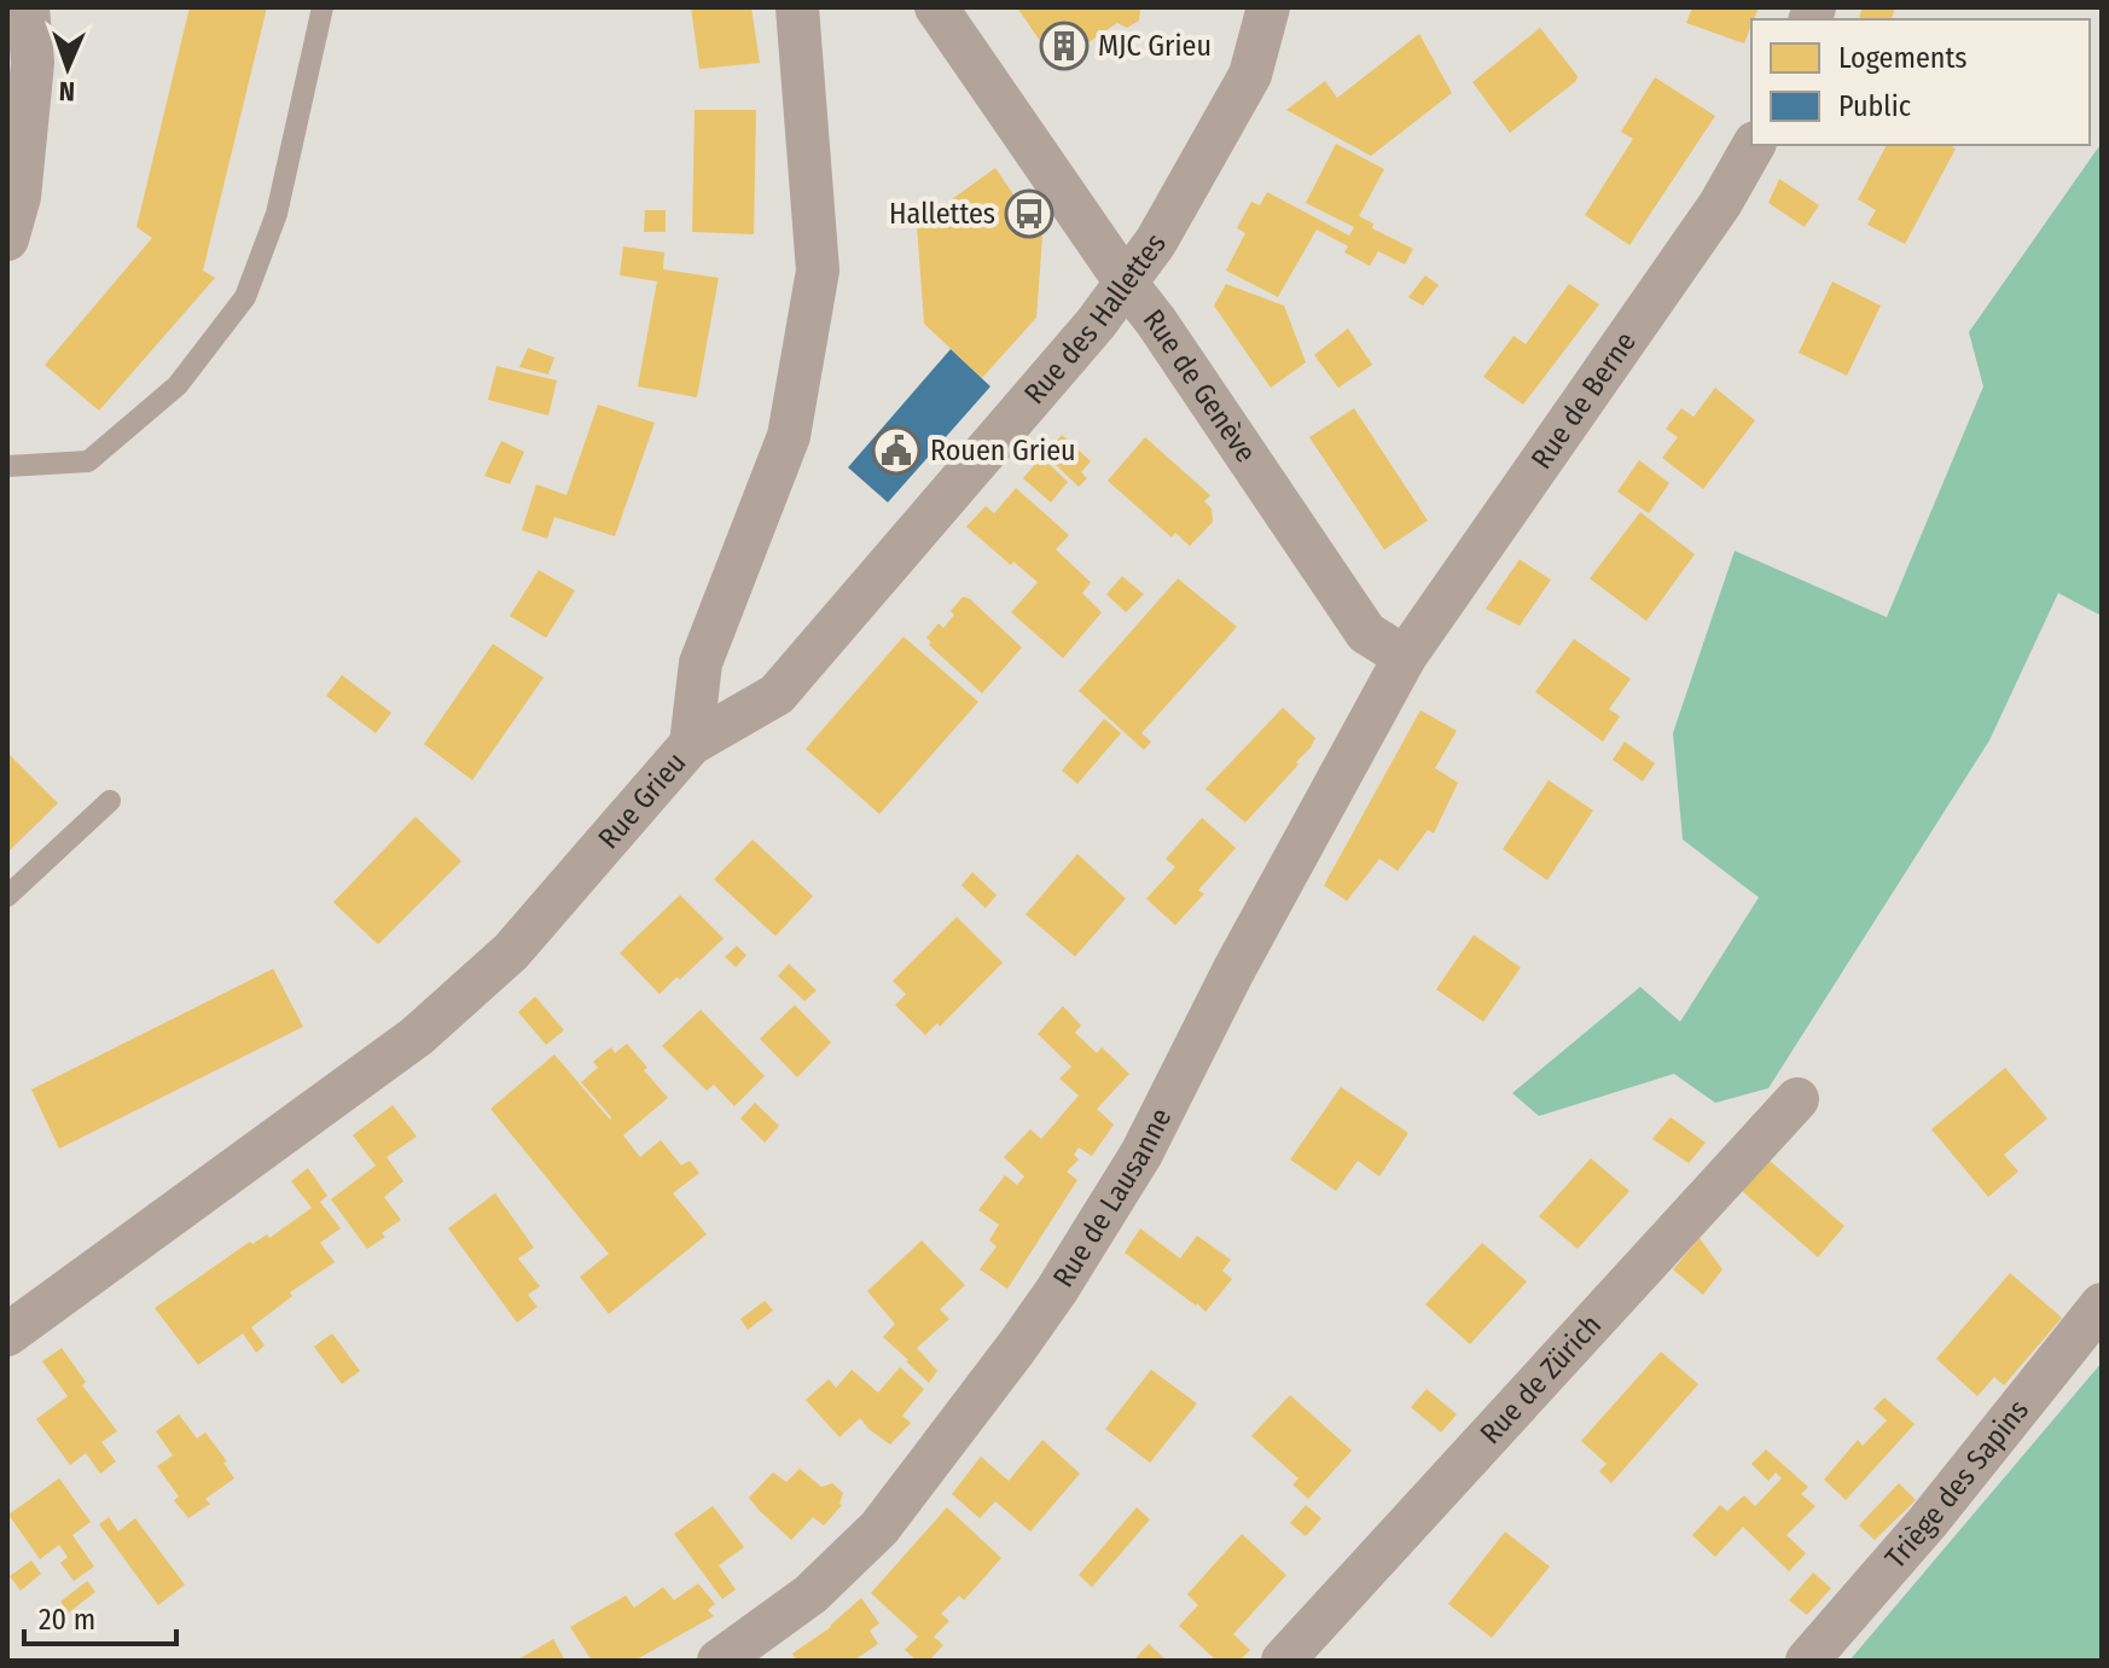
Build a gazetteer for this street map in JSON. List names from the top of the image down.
{
  "streets": {
    "street": [
      "Rue des Hallettes",
      "Rue de Genève",
      "Rue de Berne",
      "Rue Grieu",
      "Rue de Lausanne",
      "Rue de Zürich",
      "Triège des Sapins"
    ]
  },
  "crossings": [
    ["Rue des Hallettes", "Rue de Genève"],
    ["Rue des Hallettes", "Rue Grieu"],
    ["Rue de Genève", "Rue de Berne"],
    ["Rue de Genève", "Rue de Lausanne"],
    ["Rue de Berne", "Rue de Lausanne"]
  ],
  "places": {
    "building": ["MJC Grieu"],
    "bus stop": ["Hallettes"],
    "public building": ["Rouen Grieu"]
  },
  "legend": ["Logements", "Public"],
  "scale_bar": "20 m",
  "north": "bottom"
}
